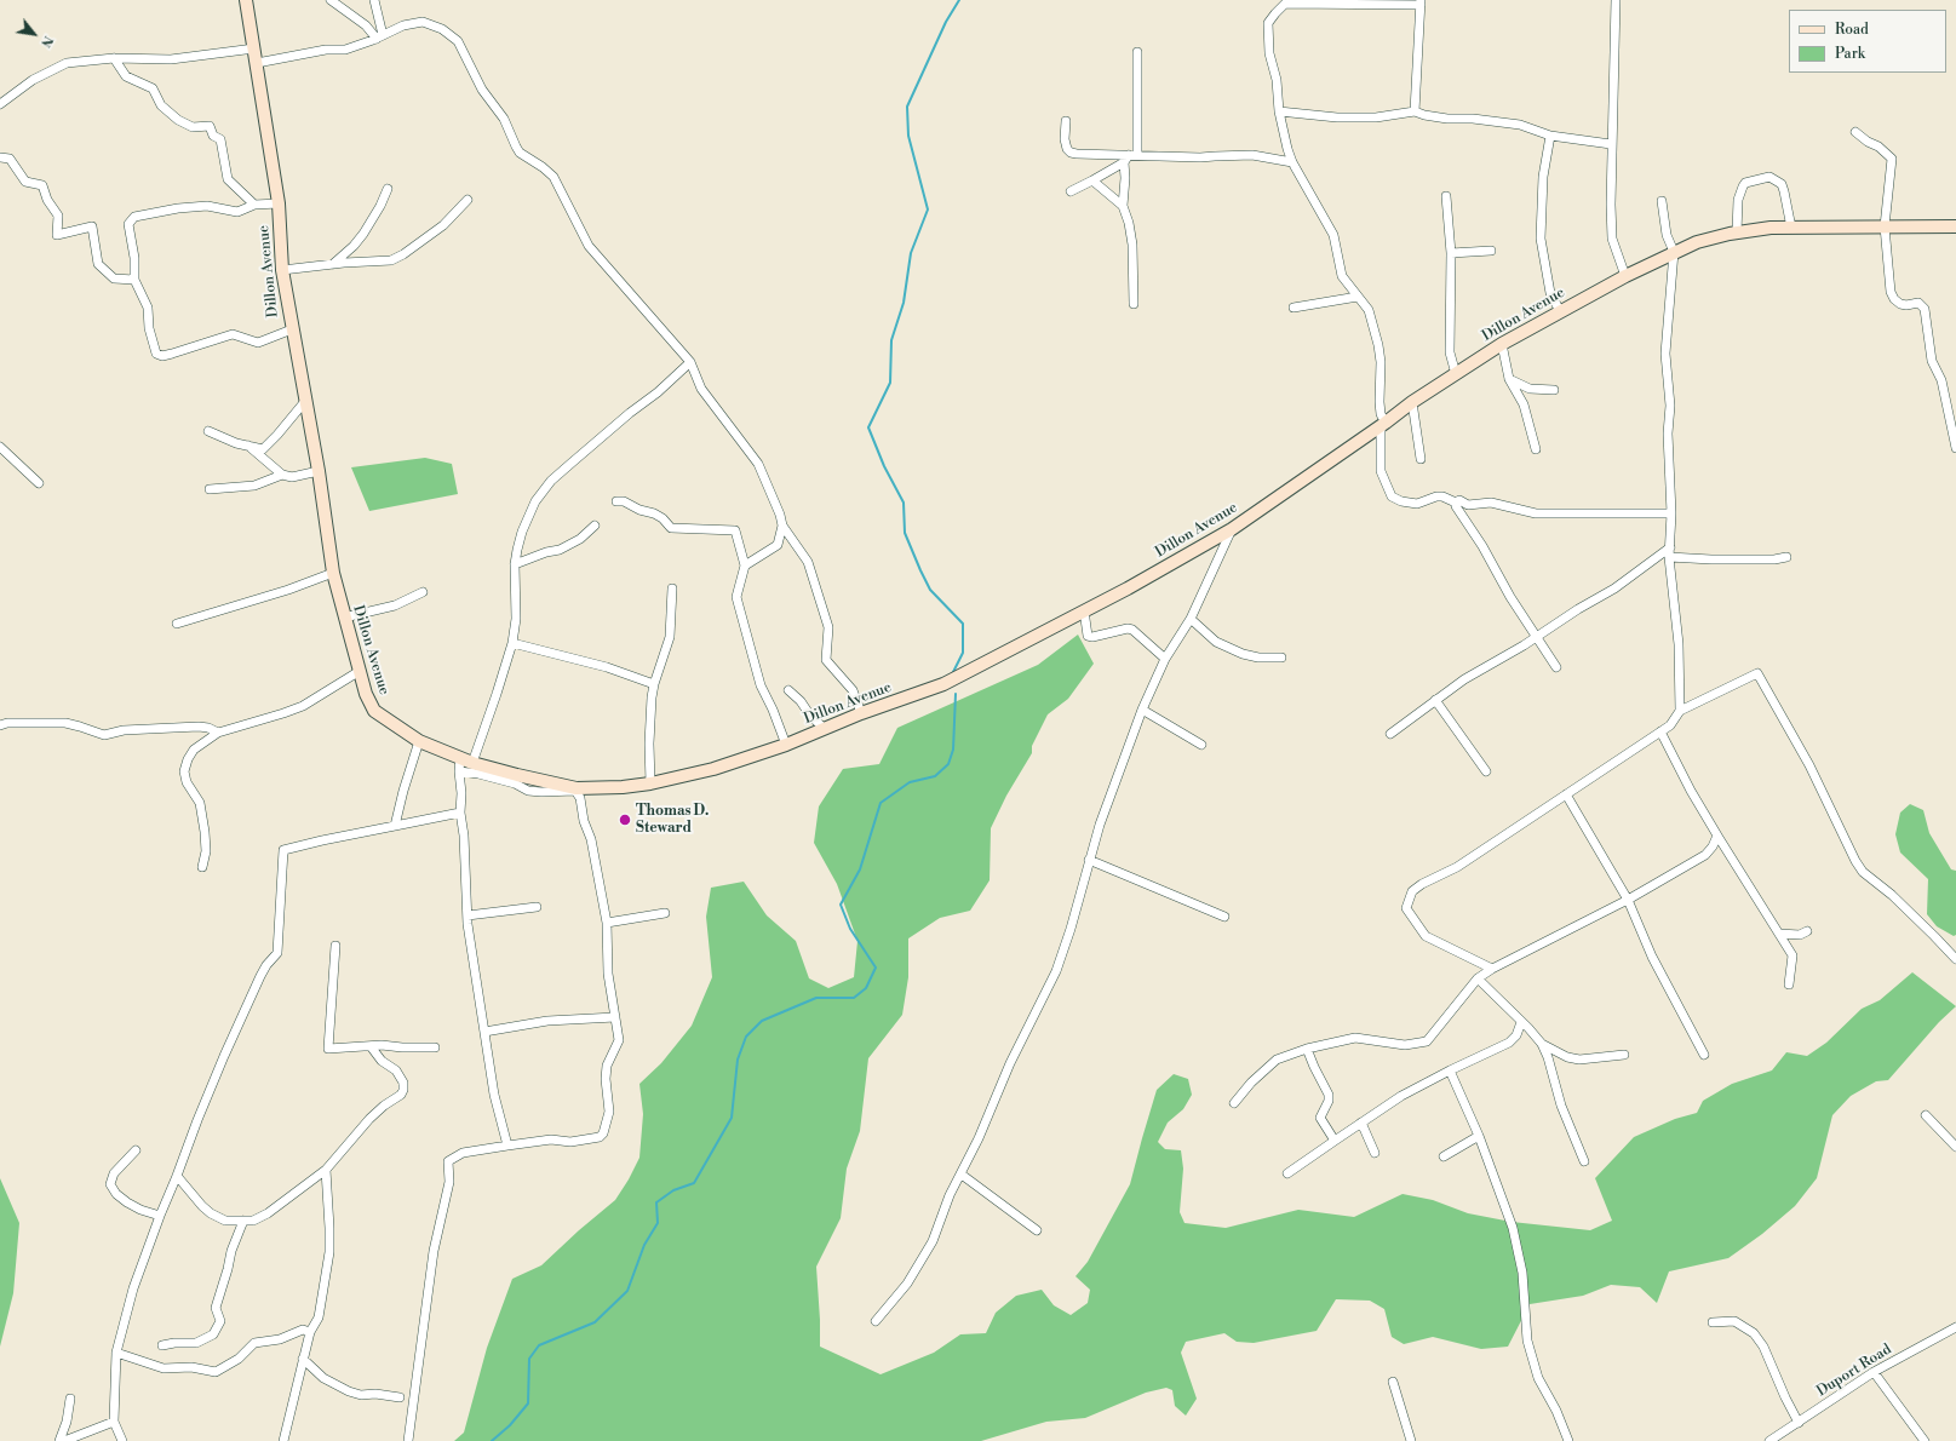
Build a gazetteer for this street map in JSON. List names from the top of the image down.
{
  "streets": {
    "street": ["Dillon Avenue", "Duport Road"]
  },
  "places": ["Thomas D. Steward"],
  "legend": ["Road", "Park"],
  "north": "bottom right"
}
